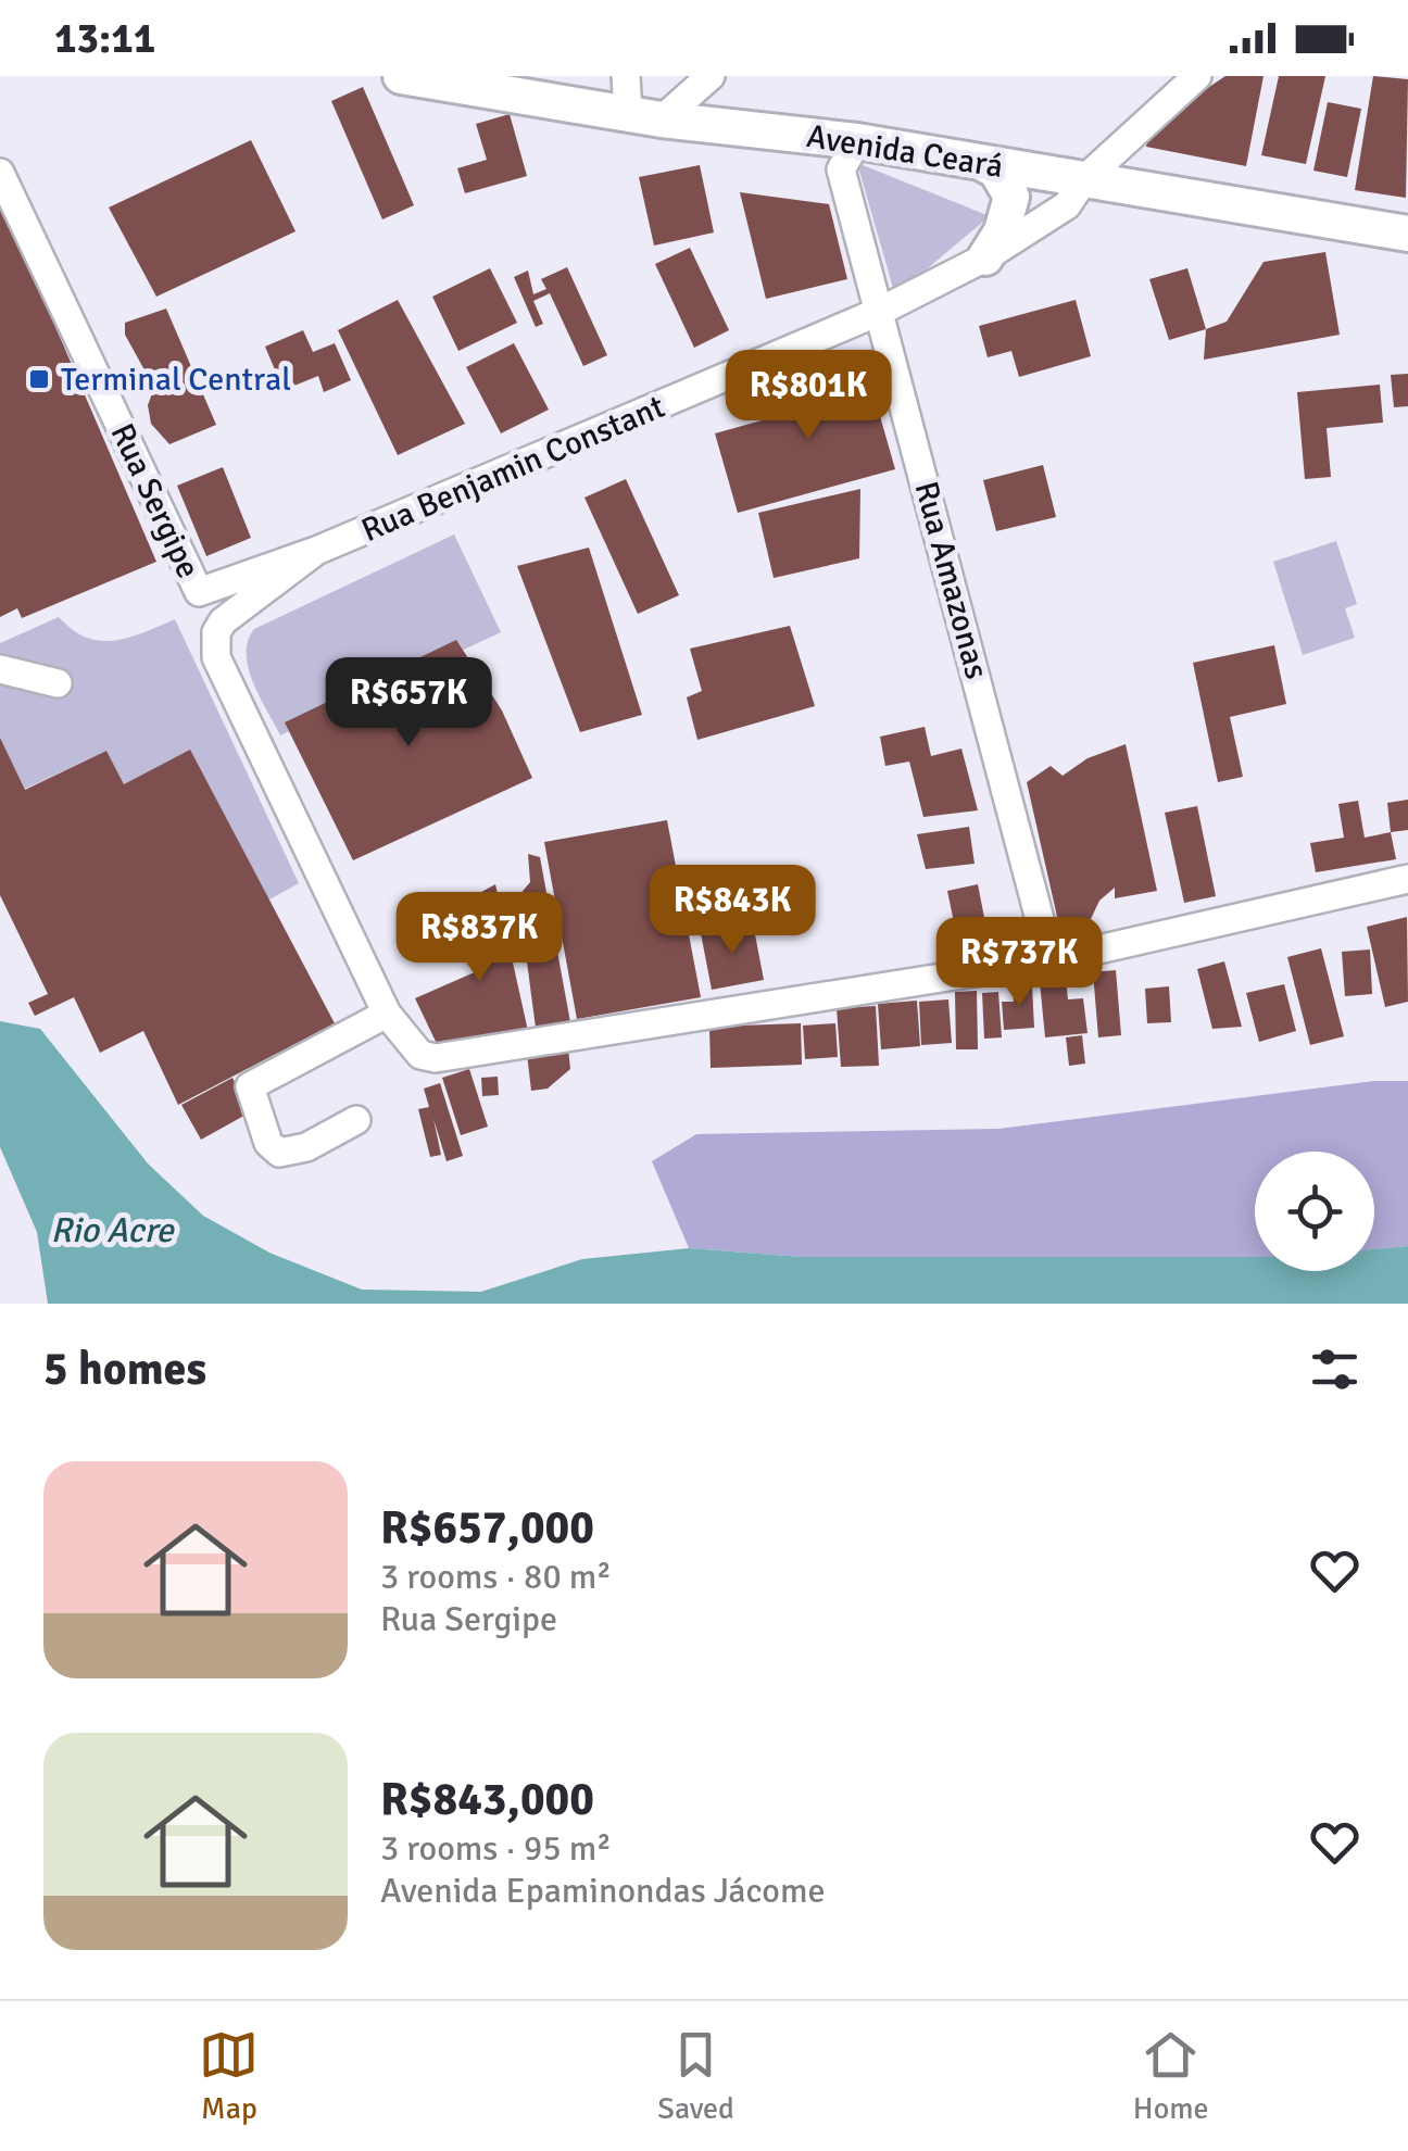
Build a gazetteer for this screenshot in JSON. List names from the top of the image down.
{
  "streets": {
    "main road": ["Avenida Ceará"],
    "street": ["Rua Benjamin Constant", "Rua Sergipe", "Rua Amazonas"]
  },
  "crossings": [
    ["Avenida Ceará", "Rua Benjamin Constant"],
    ["Avenida Ceará", "Rua Amazonas"],
    ["Rua Benjamin Constant", "Rua Sergipe"],
    ["Rua Benjamin Constant", "Rua Amazonas"]
  ],
  "water": ["Rio Acre"],
  "places": {
    "transit": ["Terminal Central"]
  },
  "page": {
    "status": "13:11",
    "price": [
      "R$801K",
      "R$657K",
      "R$843K",
      "R$837K",
      "R$737K"
    ],
    "heading": "5 homes",
    "list": [
      {
        "name": "R$657,000",
        "note": "3 rooms · 80 m² · Rua Sergipe"
      },
      {
        "name": "R$843,000",
        "note": "3 rooms · 95 m² · Avenida Epaminondas Jácome"
      }
    ],
    "tabs": ["Map", "Saved", "Home"]
  }
}
